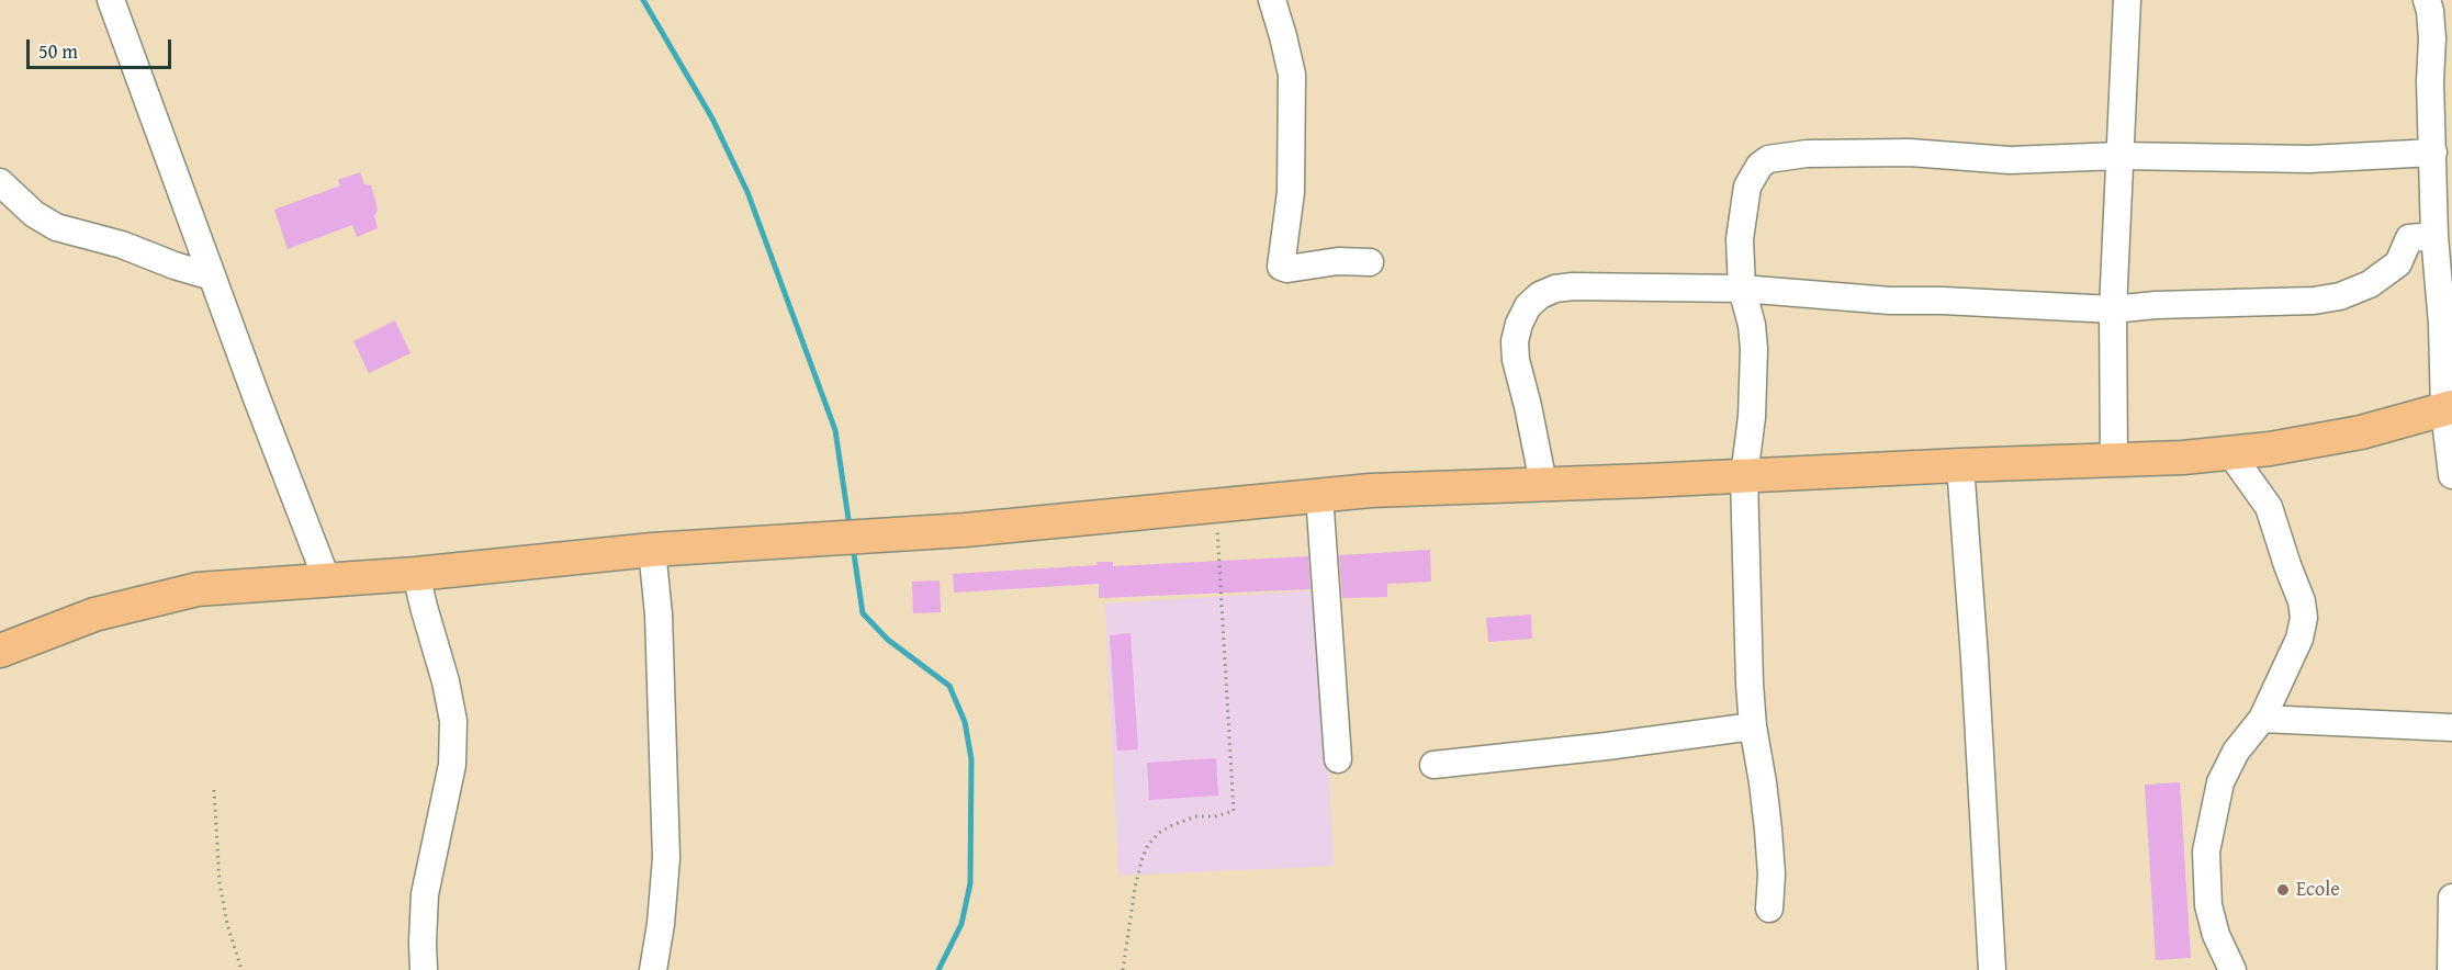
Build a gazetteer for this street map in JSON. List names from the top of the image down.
{
  "places": ["Ecole"],
  "scale_bar": "50 m"
}
